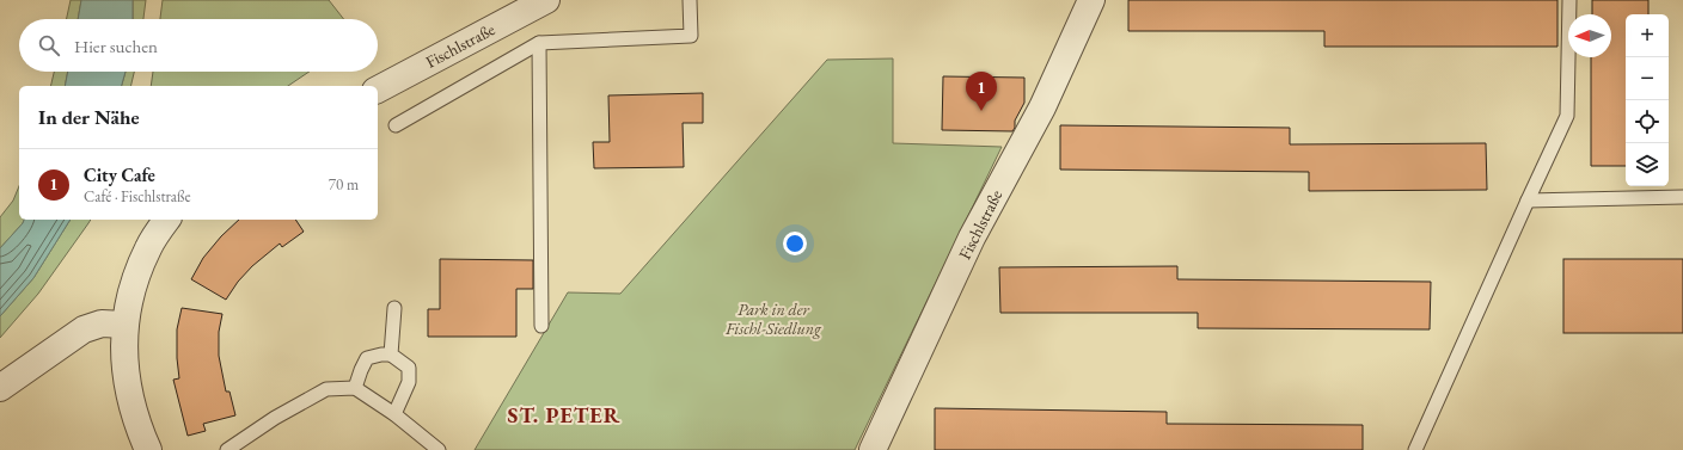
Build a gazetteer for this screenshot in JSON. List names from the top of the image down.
{
  "streets": {
    "street": ["Fischlstraße"]
  },
  "districts": ["ST. PETER"],
  "parks": ["Park in der Fischl-Siedlung"],
  "north": "left",
  "page": {
    "map_buttons": ["+", "−"],
    "search": "Hier suchen",
    "pins": "1",
    "heading": "In der Nähe",
    "list": [
      {
        "mark": "1",
        "name": "City Cafe",
        "note": "Café · Fischlstraße",
        "value": "70 m"
      }
    ]
  }
}
